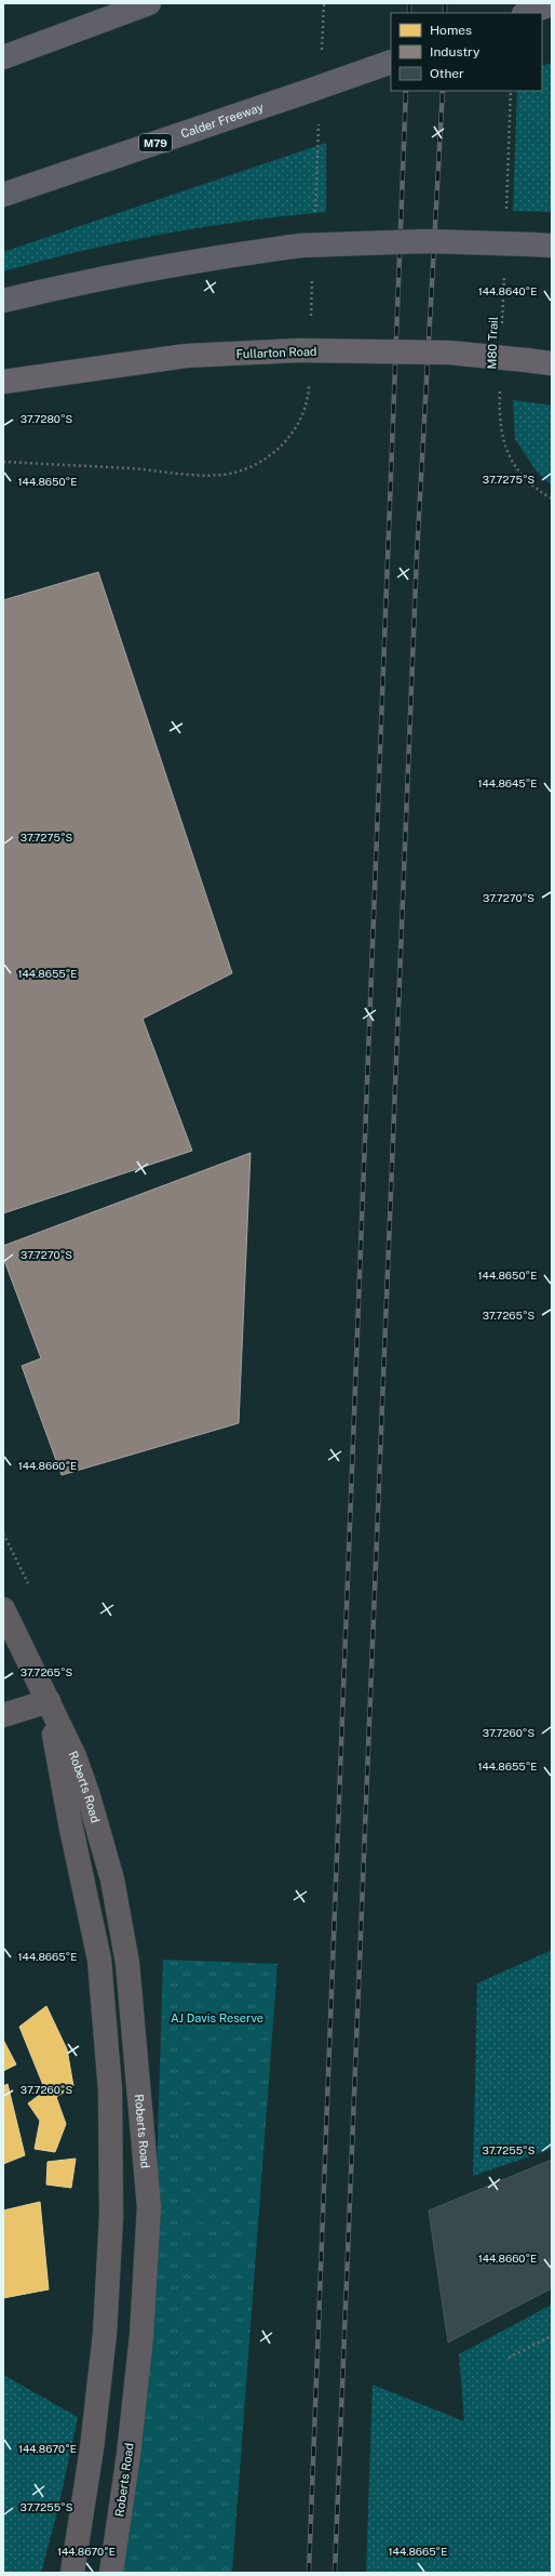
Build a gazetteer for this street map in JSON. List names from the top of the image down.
{
  "streets": {
    "highway": ["Calder Freeway", "M79"],
    "main road": ["Fullarton Road"],
    "street": ["Roberts Road"],
    "path": ["M80 Trail"]
  },
  "parks": ["AJ Davis Reserve"],
  "legend": ["Homes", "Industry", "Other"],
  "coordinates": [
    "144.8640°E",
    "37.7280°S",
    "37.7275°S",
    "144.8650°E",
    "144.8645°E",
    "37.7270°S",
    "144.8655°E",
    "37.7265°S",
    "144.8660°E",
    "37.7260°S",
    "144.8665°E",
    "37.7255°S",
    "144.8670°E"
  ]
}
